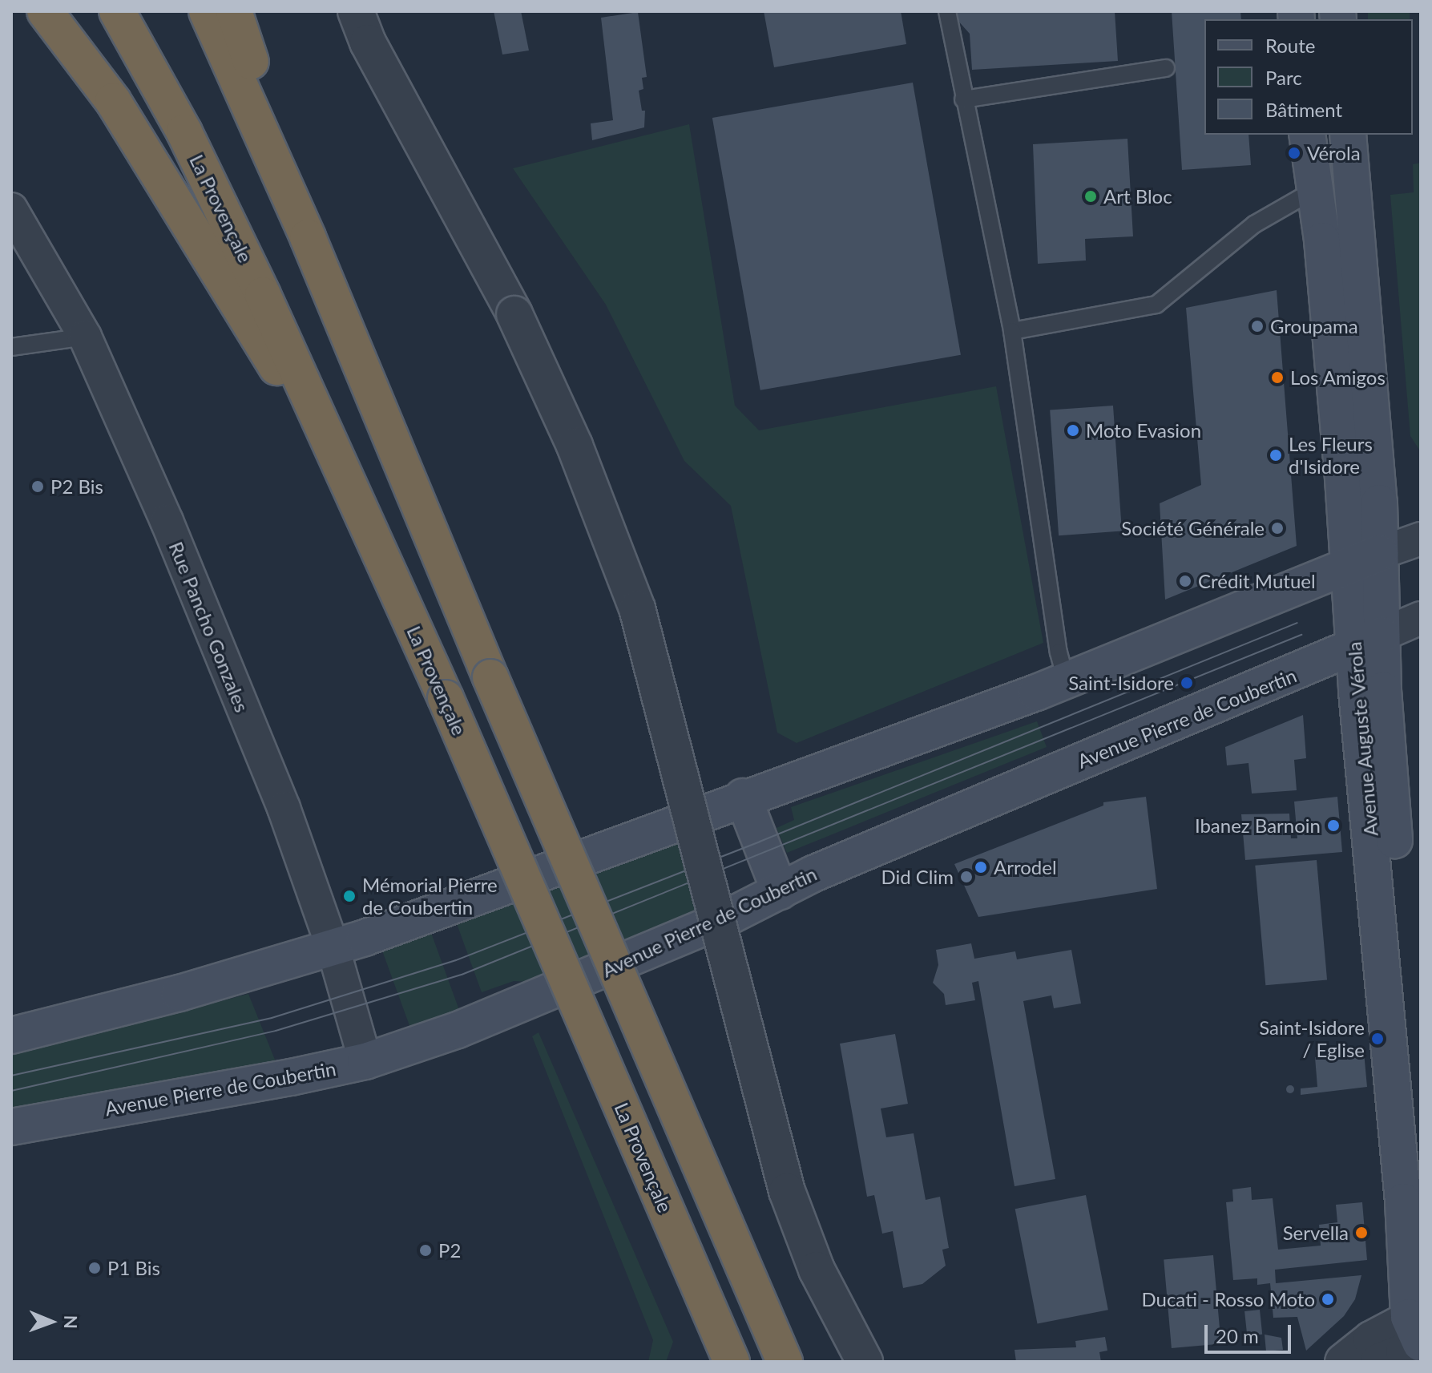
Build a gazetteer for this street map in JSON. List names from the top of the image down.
{
  "streets": {
    "highway": ["La Provençale"],
    "main road": ["Avenue Pierre de Coubertin", "Avenue Auguste Vérola"],
    "street": ["Rue Pancho Gonzales"]
  },
  "crossings": [
    ["Rue Pancho Gonzales", "Avenue Pierre de Coubertin"],
    ["Avenue Pierre de Coubertin", "Avenue Auguste Vérola"]
  ],
  "places": [
    "Vérola",
    "Art Bloc",
    "Groupama",
    "Los Amigos",
    "Moto Evasion",
    "Les Fleurs d'Isidore",
    "P2 Bis",
    "Société Générale",
    "Crédit Mutuel",
    "Saint-Isidore",
    "Ibanez Barnoin",
    "Arrodel",
    "Did Clim",
    "Mémorial Pierre de Coubertin",
    "Saint-Isidore / Eglise",
    "Servella",
    "P2",
    "P1 Bis",
    "Ducati - Rosso Moto"
  ],
  "legend": ["Route", "Parc", "Bâtiment"],
  "scale_bar": "20 m",
  "north": "right"
}
